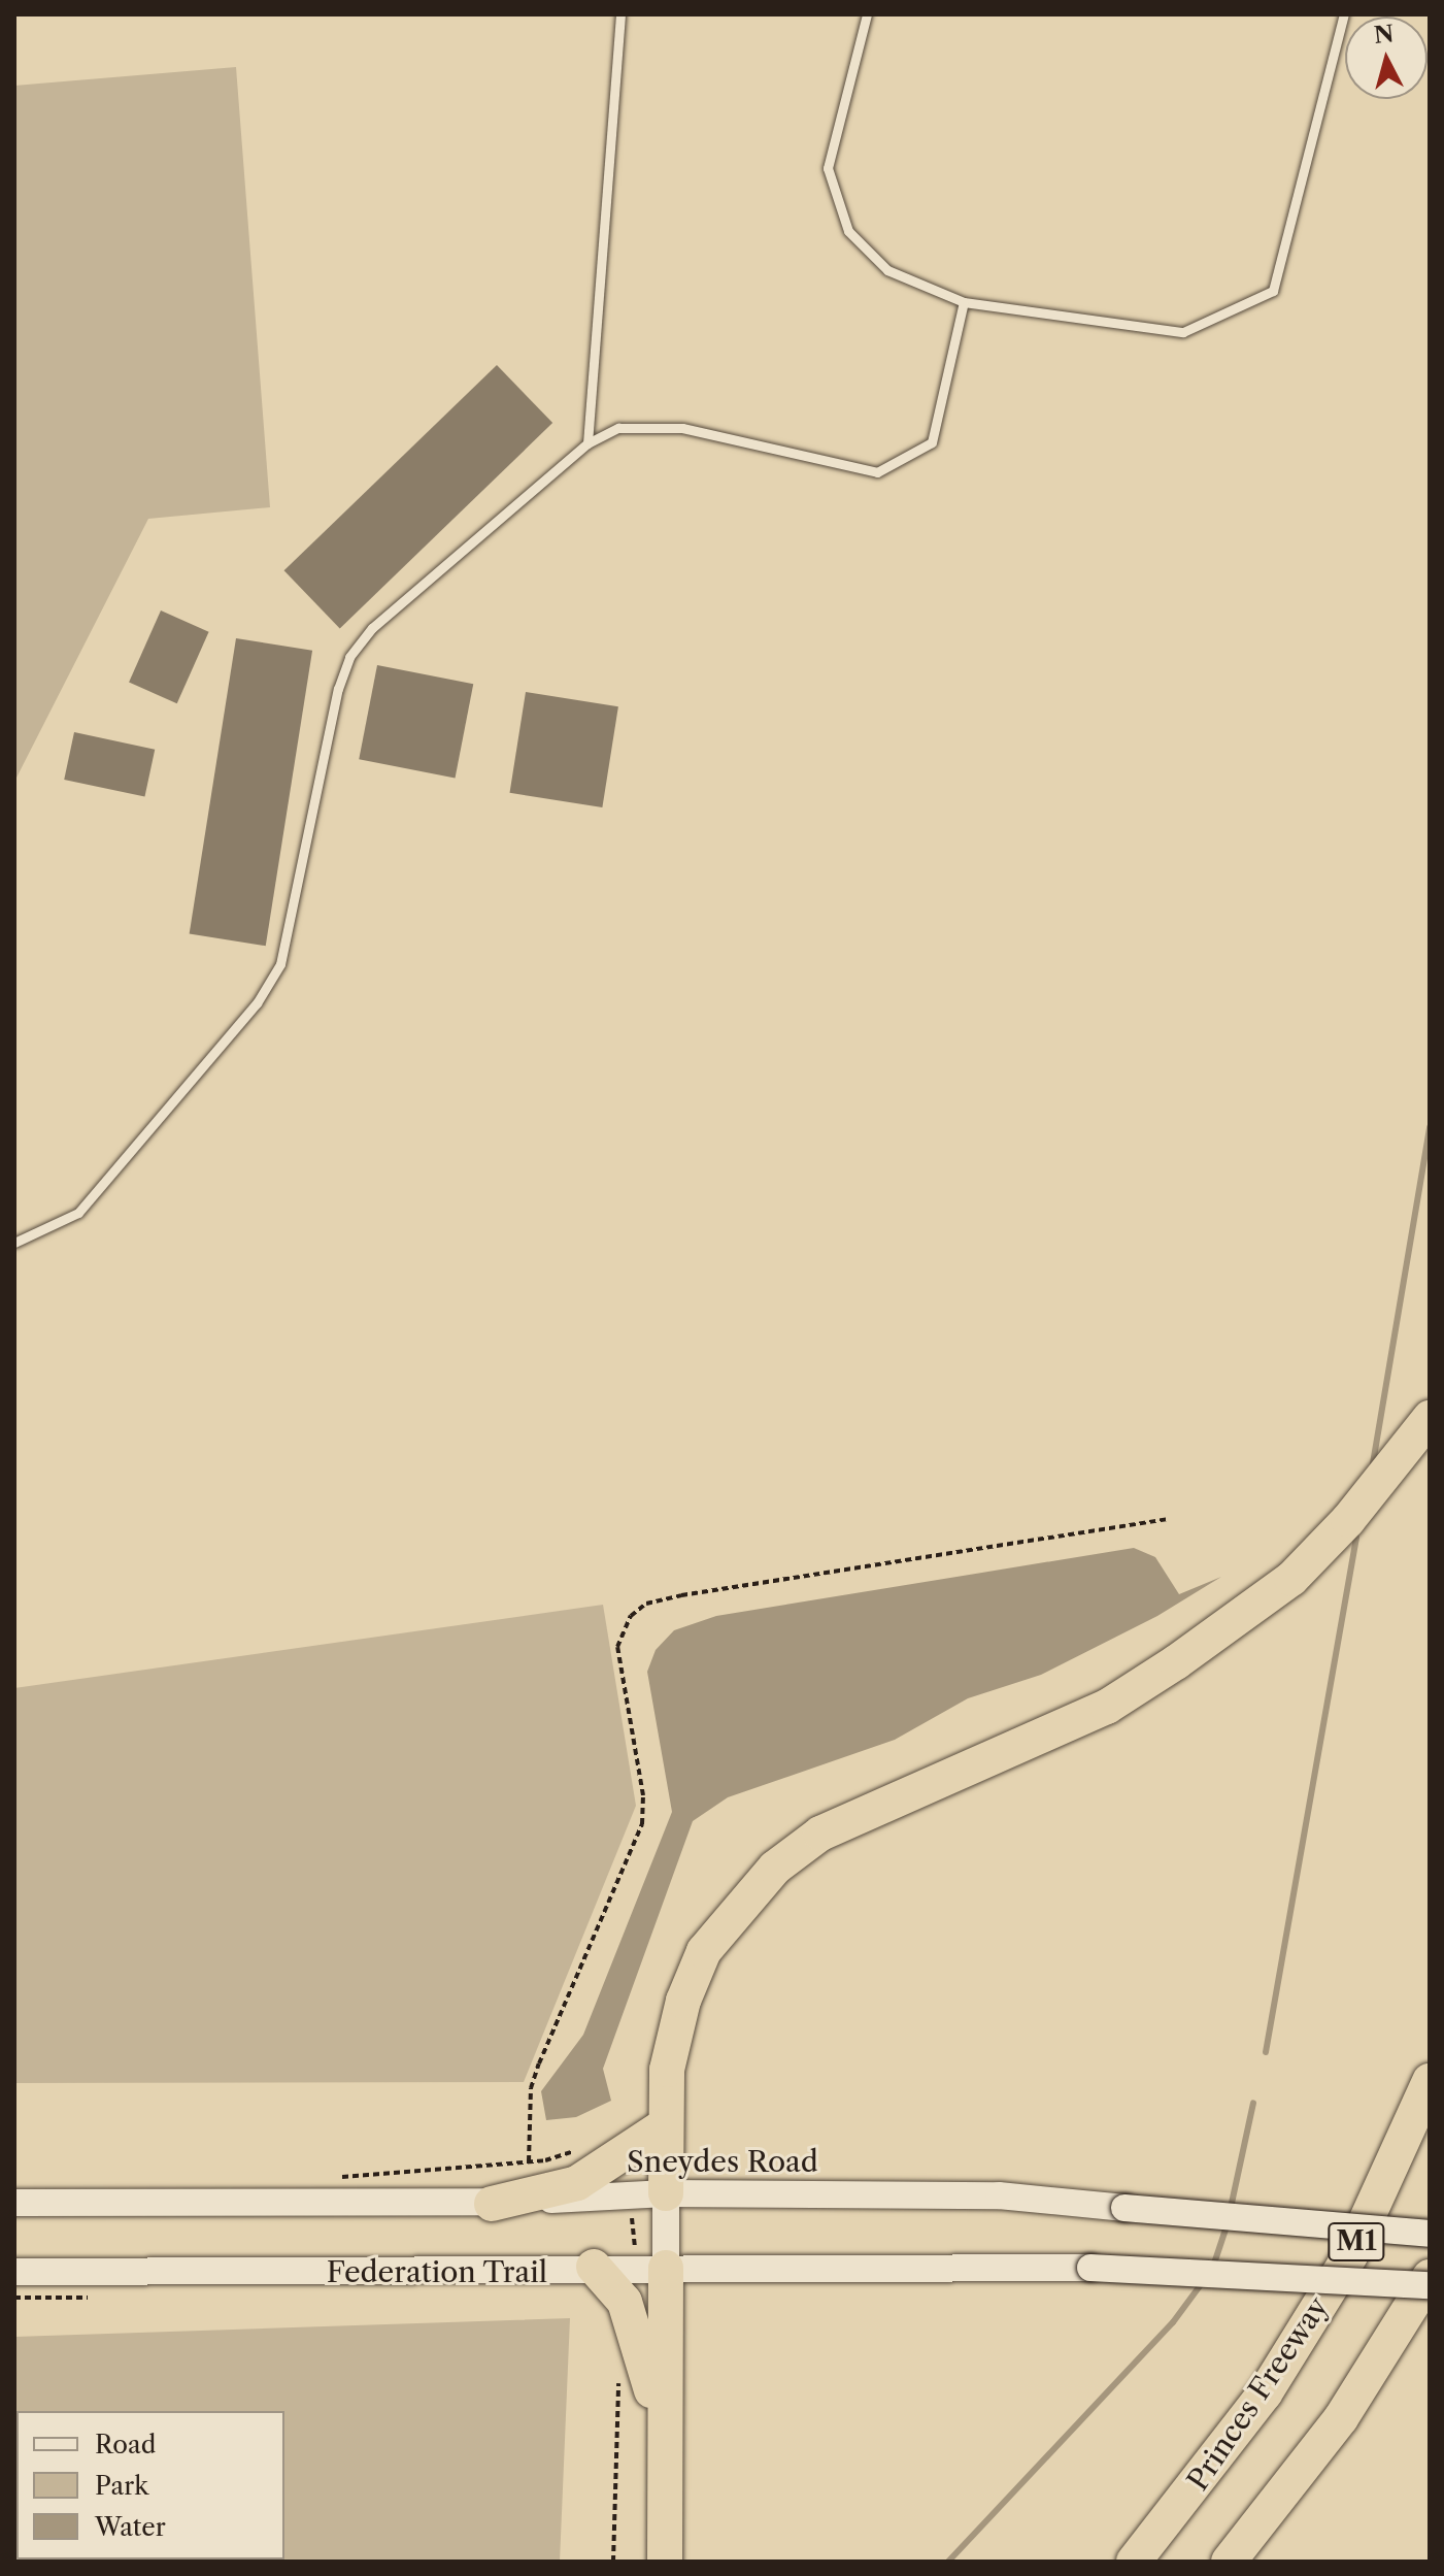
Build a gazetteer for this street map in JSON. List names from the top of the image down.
{
  "streets": {
    "highway": ["M1", "Princes Freeway"],
    "main road": ["Sneydes Road"]
  },
  "legend": ["Road", "Park", "Water"],
  "north": "top"
}
